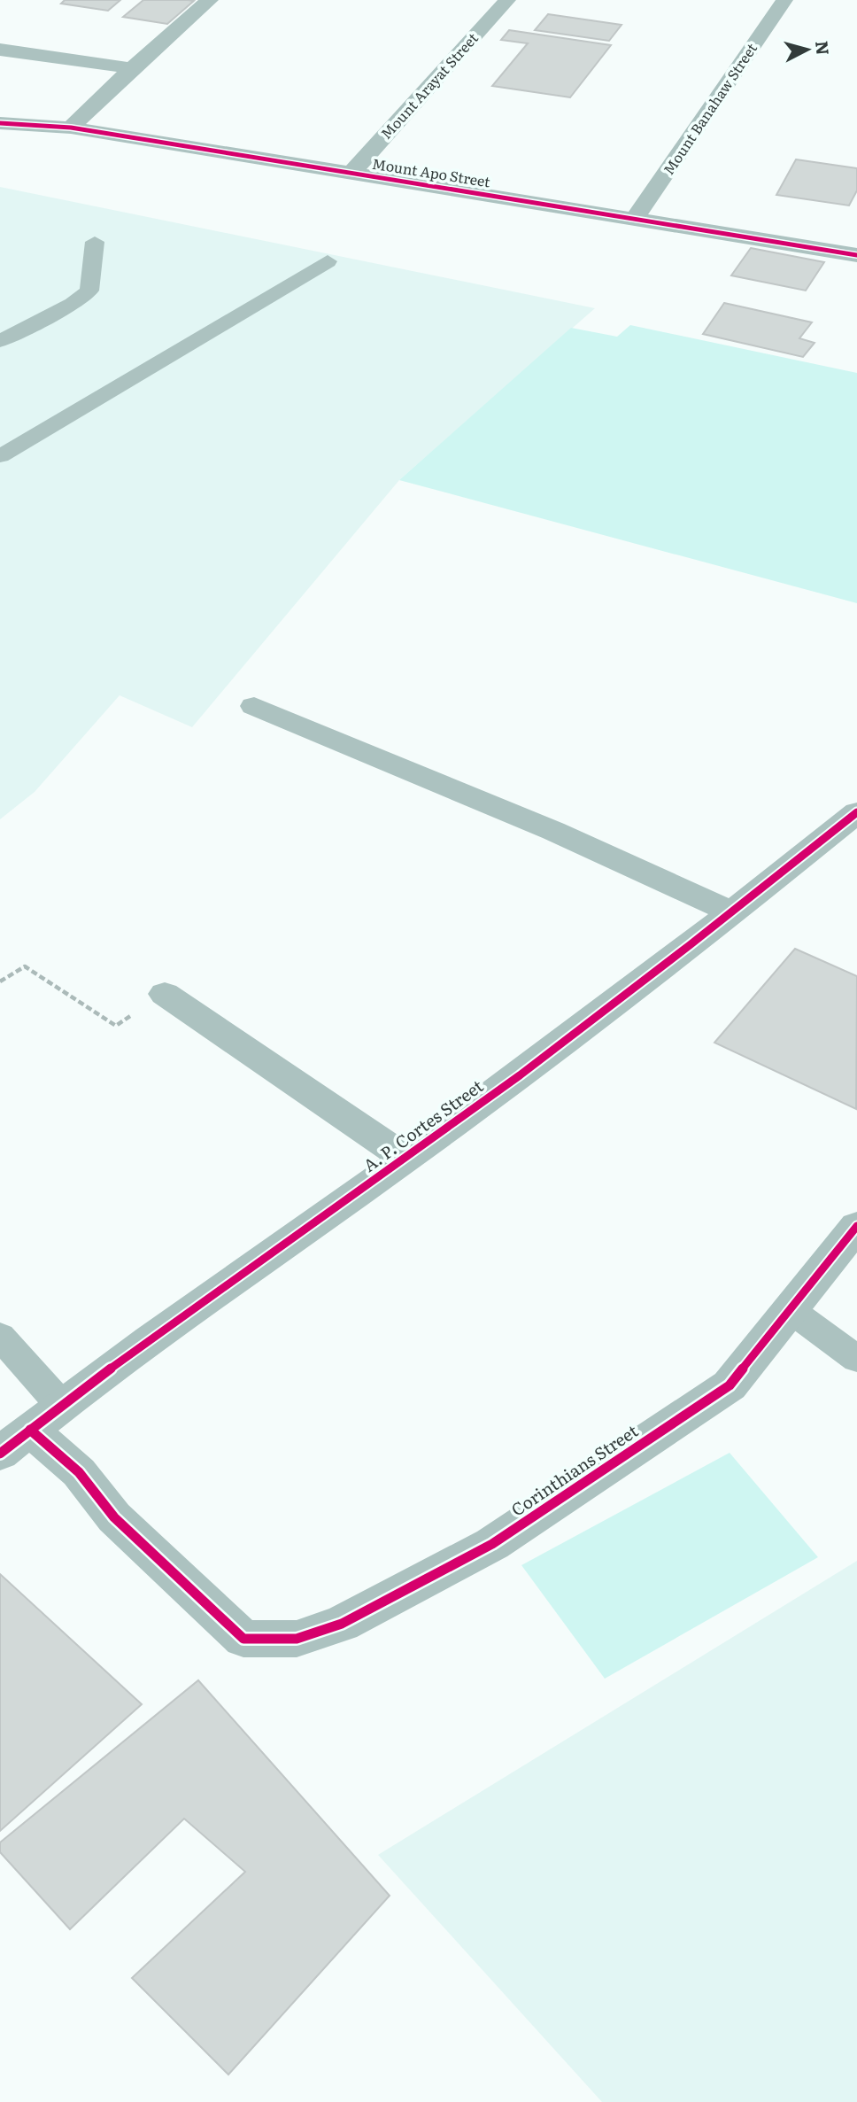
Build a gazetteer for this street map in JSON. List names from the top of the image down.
{
  "streets": {
    "street": [
      "Mount Arayat Street",
      "Mount Banahaw Street",
      "Mount Apo Street",
      "A. P. Cortes Street",
      "Corinthians Street"
    ]
  },
  "crossings": [
    ["Mount Arayat Street", "Mount Apo Street"],
    ["Mount Banahaw Street", "Mount Apo Street"],
    ["A. P. Cortes Street", "Corinthians Street"]
  ],
  "north": "right"
}
